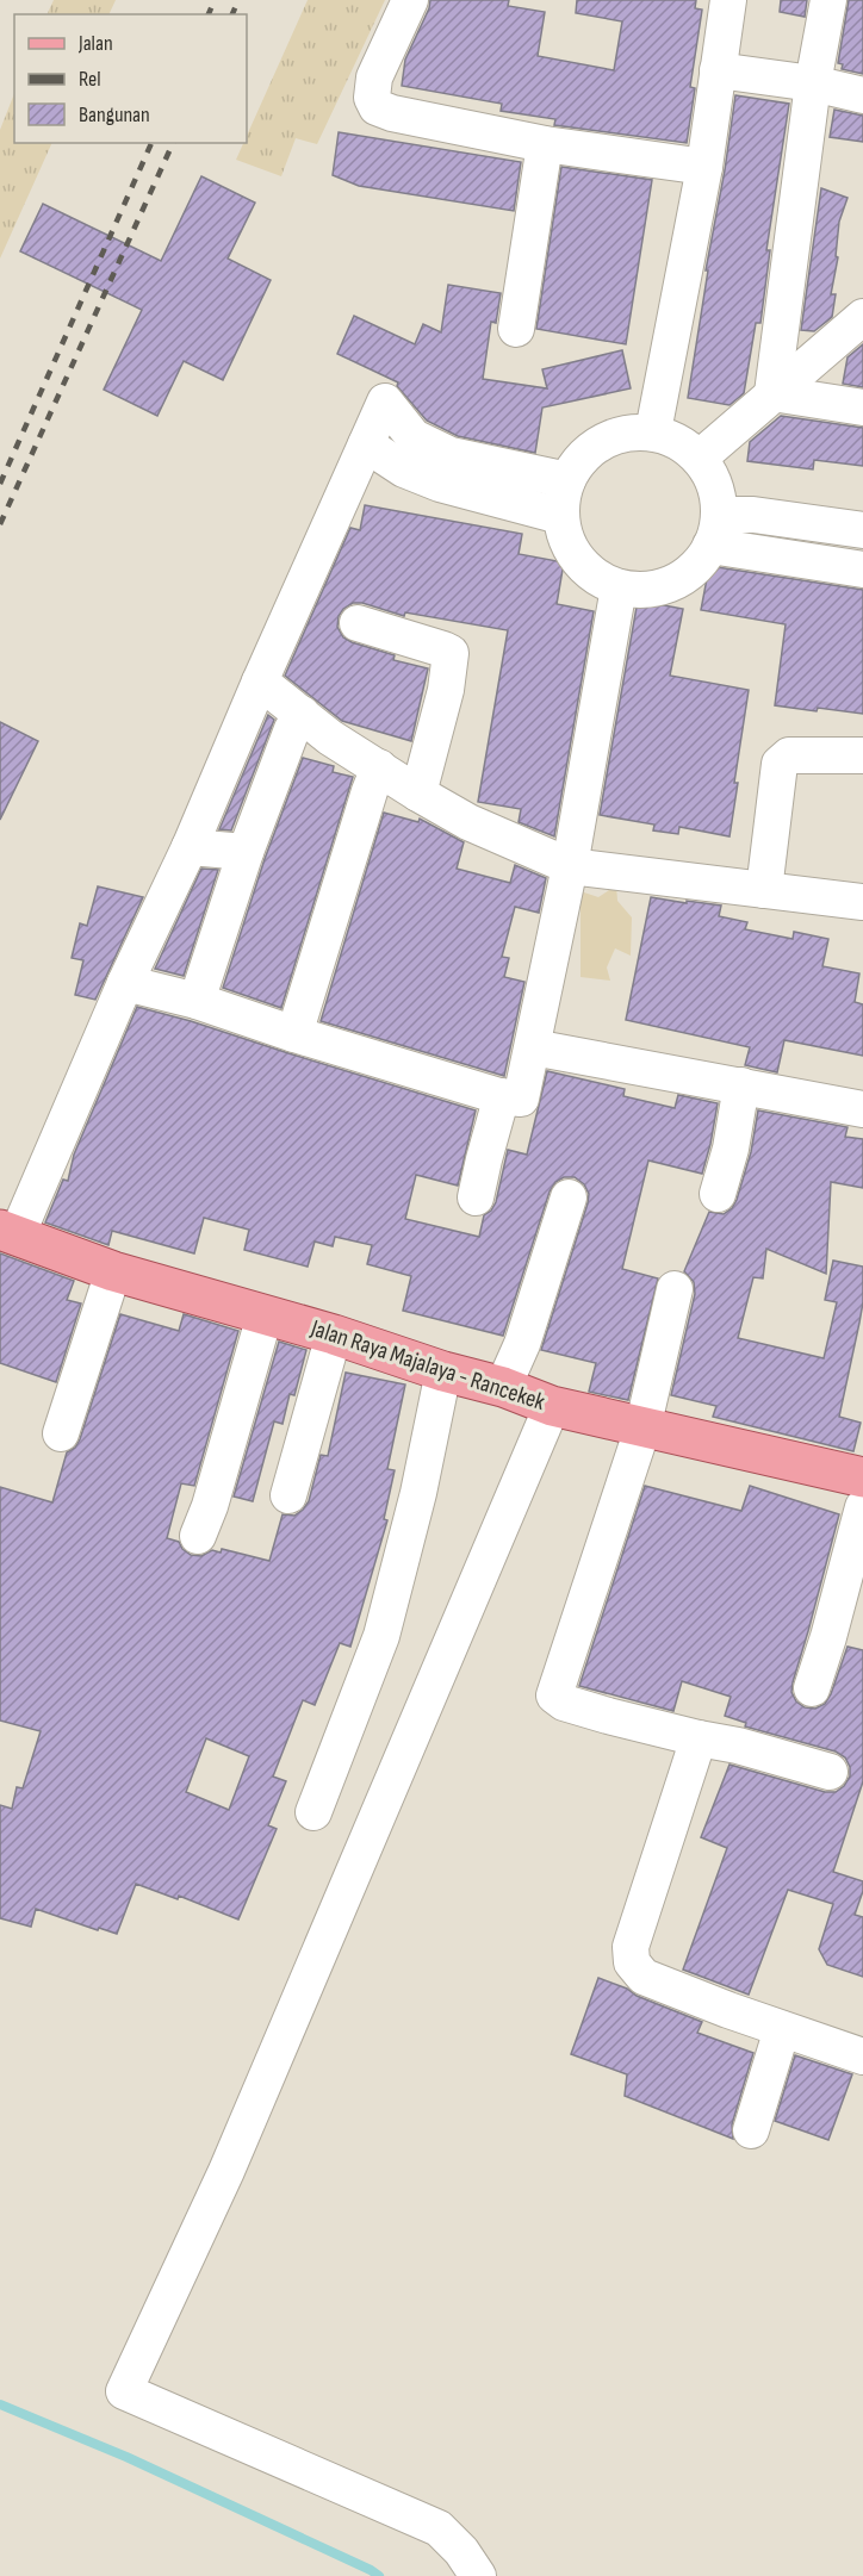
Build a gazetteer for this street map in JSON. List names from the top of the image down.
{
  "streets": {
    "main road": ["Jalan Raya Majalaya - Rancekek"]
  },
  "legend": ["Jalan", "Rel", "Bangunan"]
}
